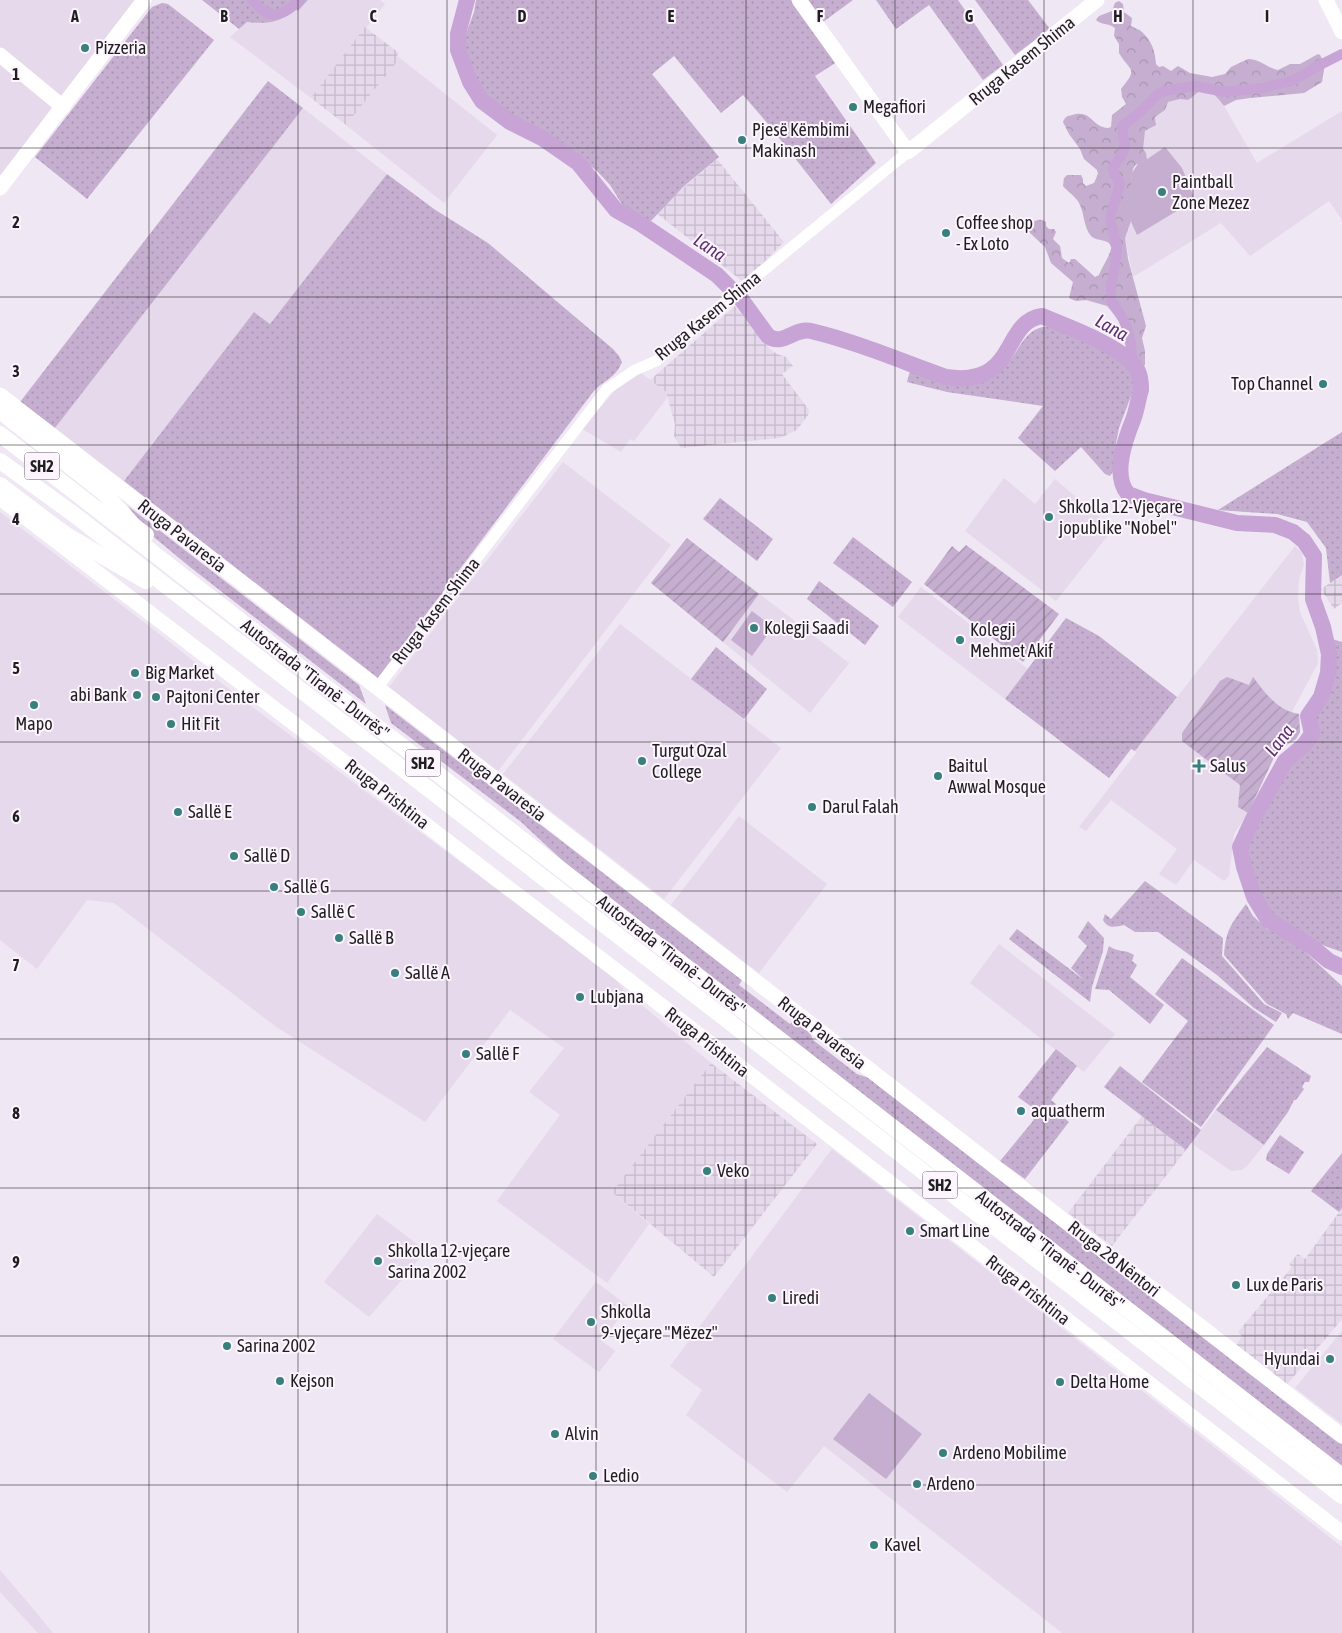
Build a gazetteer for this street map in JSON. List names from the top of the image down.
{
  "streets": {
    "highway": ["SH2", "Autostrada \"Tiranë - Durrës\""],
    "main road": [
      "Rruga Kasem Shima",
      "Rruga Pavaresia",
      "Rruga Prishtina",
      "Rruga 28 Nëntori"
    ]
  },
  "crossings": [
    ["Rruga Kasem Shima", "Rruga Pavaresia"],
    ["Rruga Pavaresia", "Rruga 28 Nëntori"]
  ],
  "water": ["Lana"],
  "places": {
    "other": [
      "Pizzeria",
      "Megafiori",
      "Pjesë Këmbimi Makinash",
      "Paintball Zone Mezez",
      "Coffee shop - Ex Loto",
      "Top Channel",
      "Shkolla 12-Vjeçare jopublike \"Nobel\"",
      "Kolegji Saadi",
      "Kolegji Mehmet Akif",
      "Big Market",
      "abi Bank",
      "Pajtoni Center",
      "Mapo",
      "Hit Fit",
      "Turgut Ozal College",
      "Baitul Awwal Mosque",
      "Darul Falah",
      "Sallë E",
      "Sallë D",
      "Sallë G",
      "Sallë C",
      "Sallë B",
      "Sallë A",
      "Lubjana",
      "Sallë F",
      "aquatherm",
      "Veko",
      "Smart Line",
      "Shkolla 12-vjeçare Sarina 2002",
      "Lux de Paris",
      "Liredi",
      "Shkolla 9-vjeçare \"Mëzez\"",
      "Sarina 2002",
      "Hyundai",
      "Kejson",
      "Delta Home",
      "Alvin",
      "Ardeno Mobilime",
      "Ledio",
      "Ardeno",
      "Kavel"
    ],
    "health": ["Salus"]
  },
  "grid": {
    "columns": [
      "A",
      "B",
      "C",
      "D",
      "E",
      "F",
      "G",
      "H",
      "I"
    ],
    "rows": [
      "1",
      "2",
      "3",
      "4",
      "5",
      "6",
      "7",
      "8",
      "9"
    ]
  }
}
